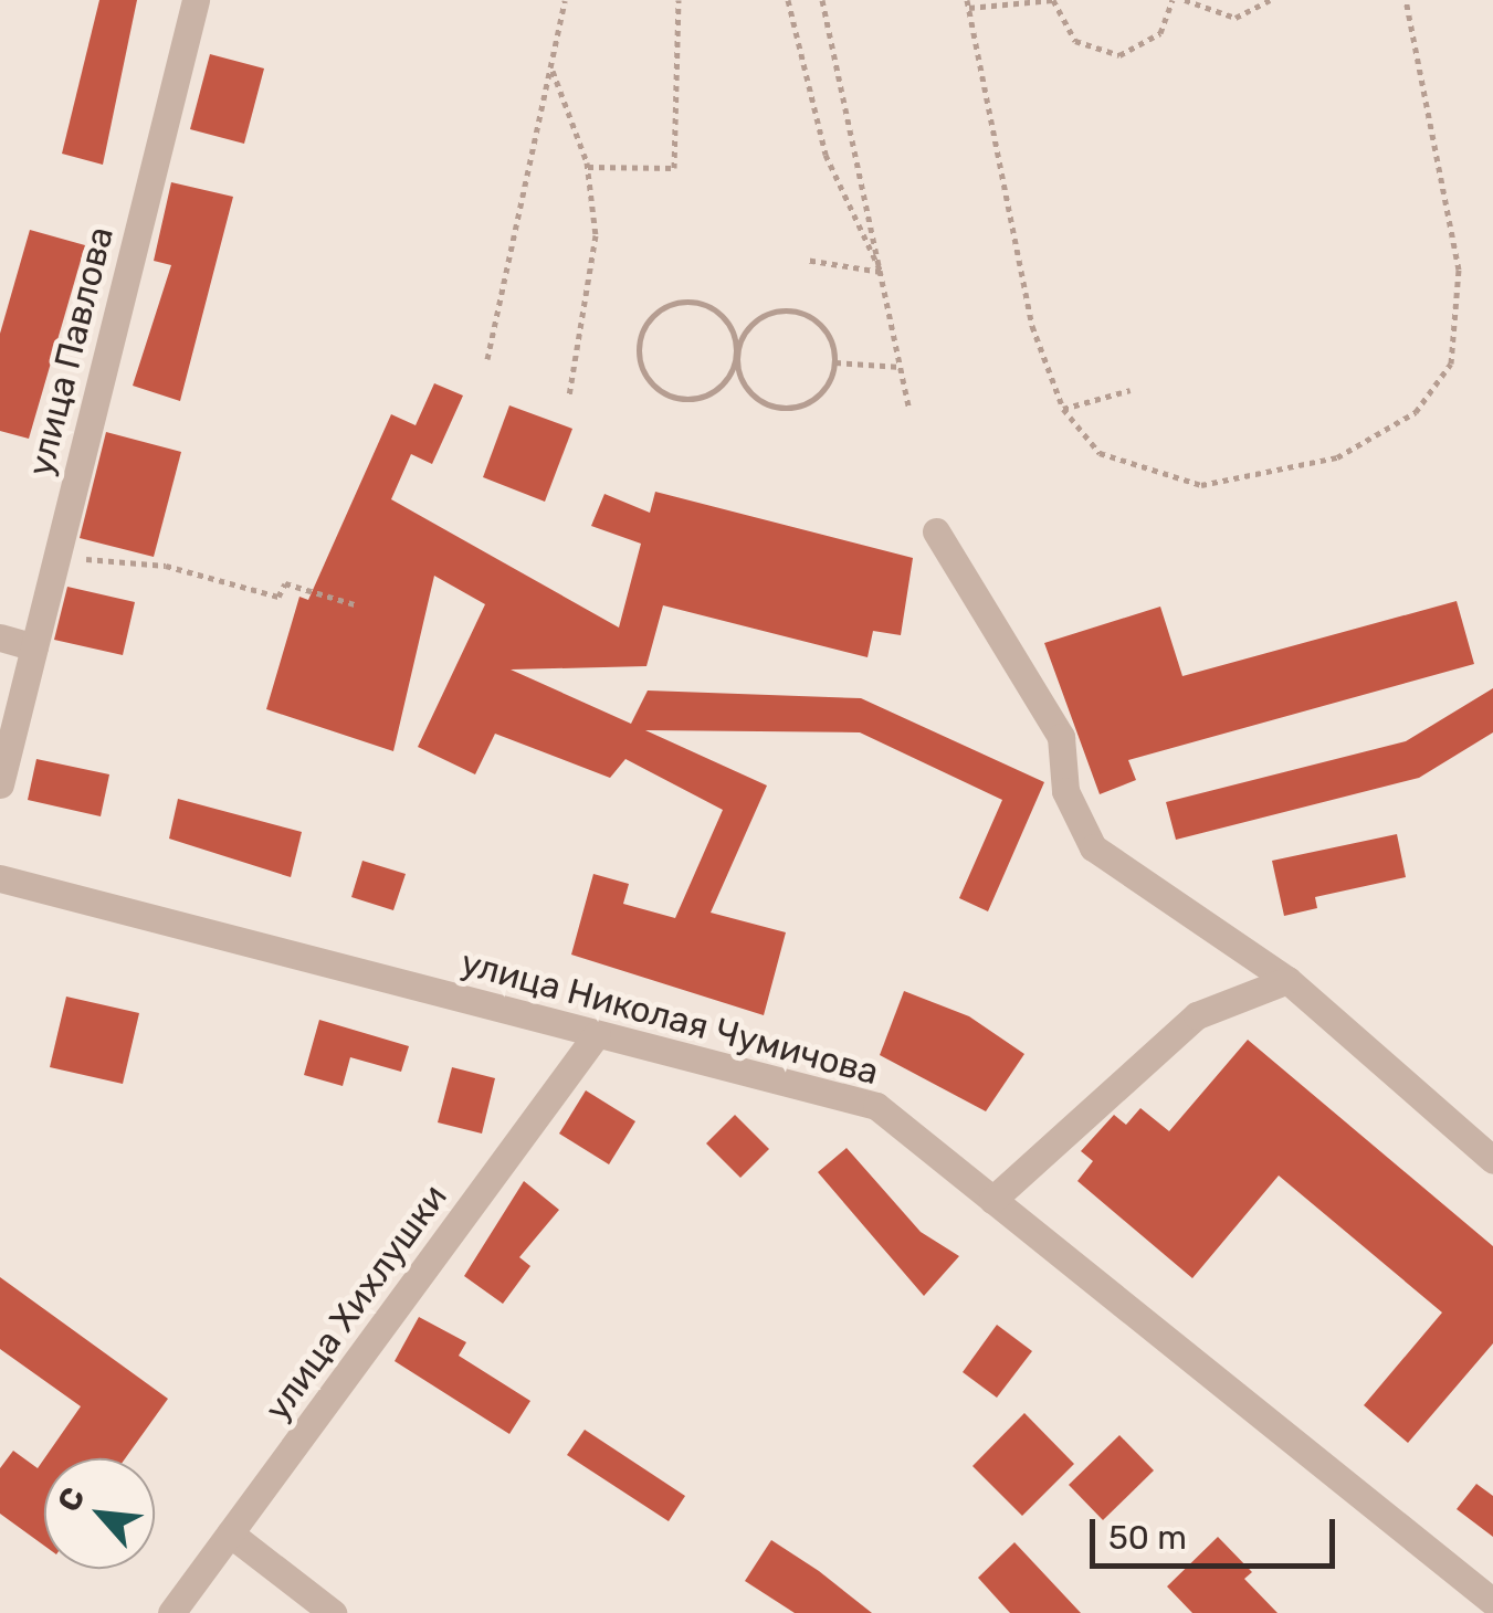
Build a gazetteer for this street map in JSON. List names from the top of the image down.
{
  "streets": {
    "street": ["улица Павлова", "улица Николая Чумичова", "улица Хихлушки"]
  },
  "crossings": [
    ["улица Николая Чумичова", "улица Хихлушки"]
  ],
  "scale_bar": "50 m",
  "north": "top left"
}
